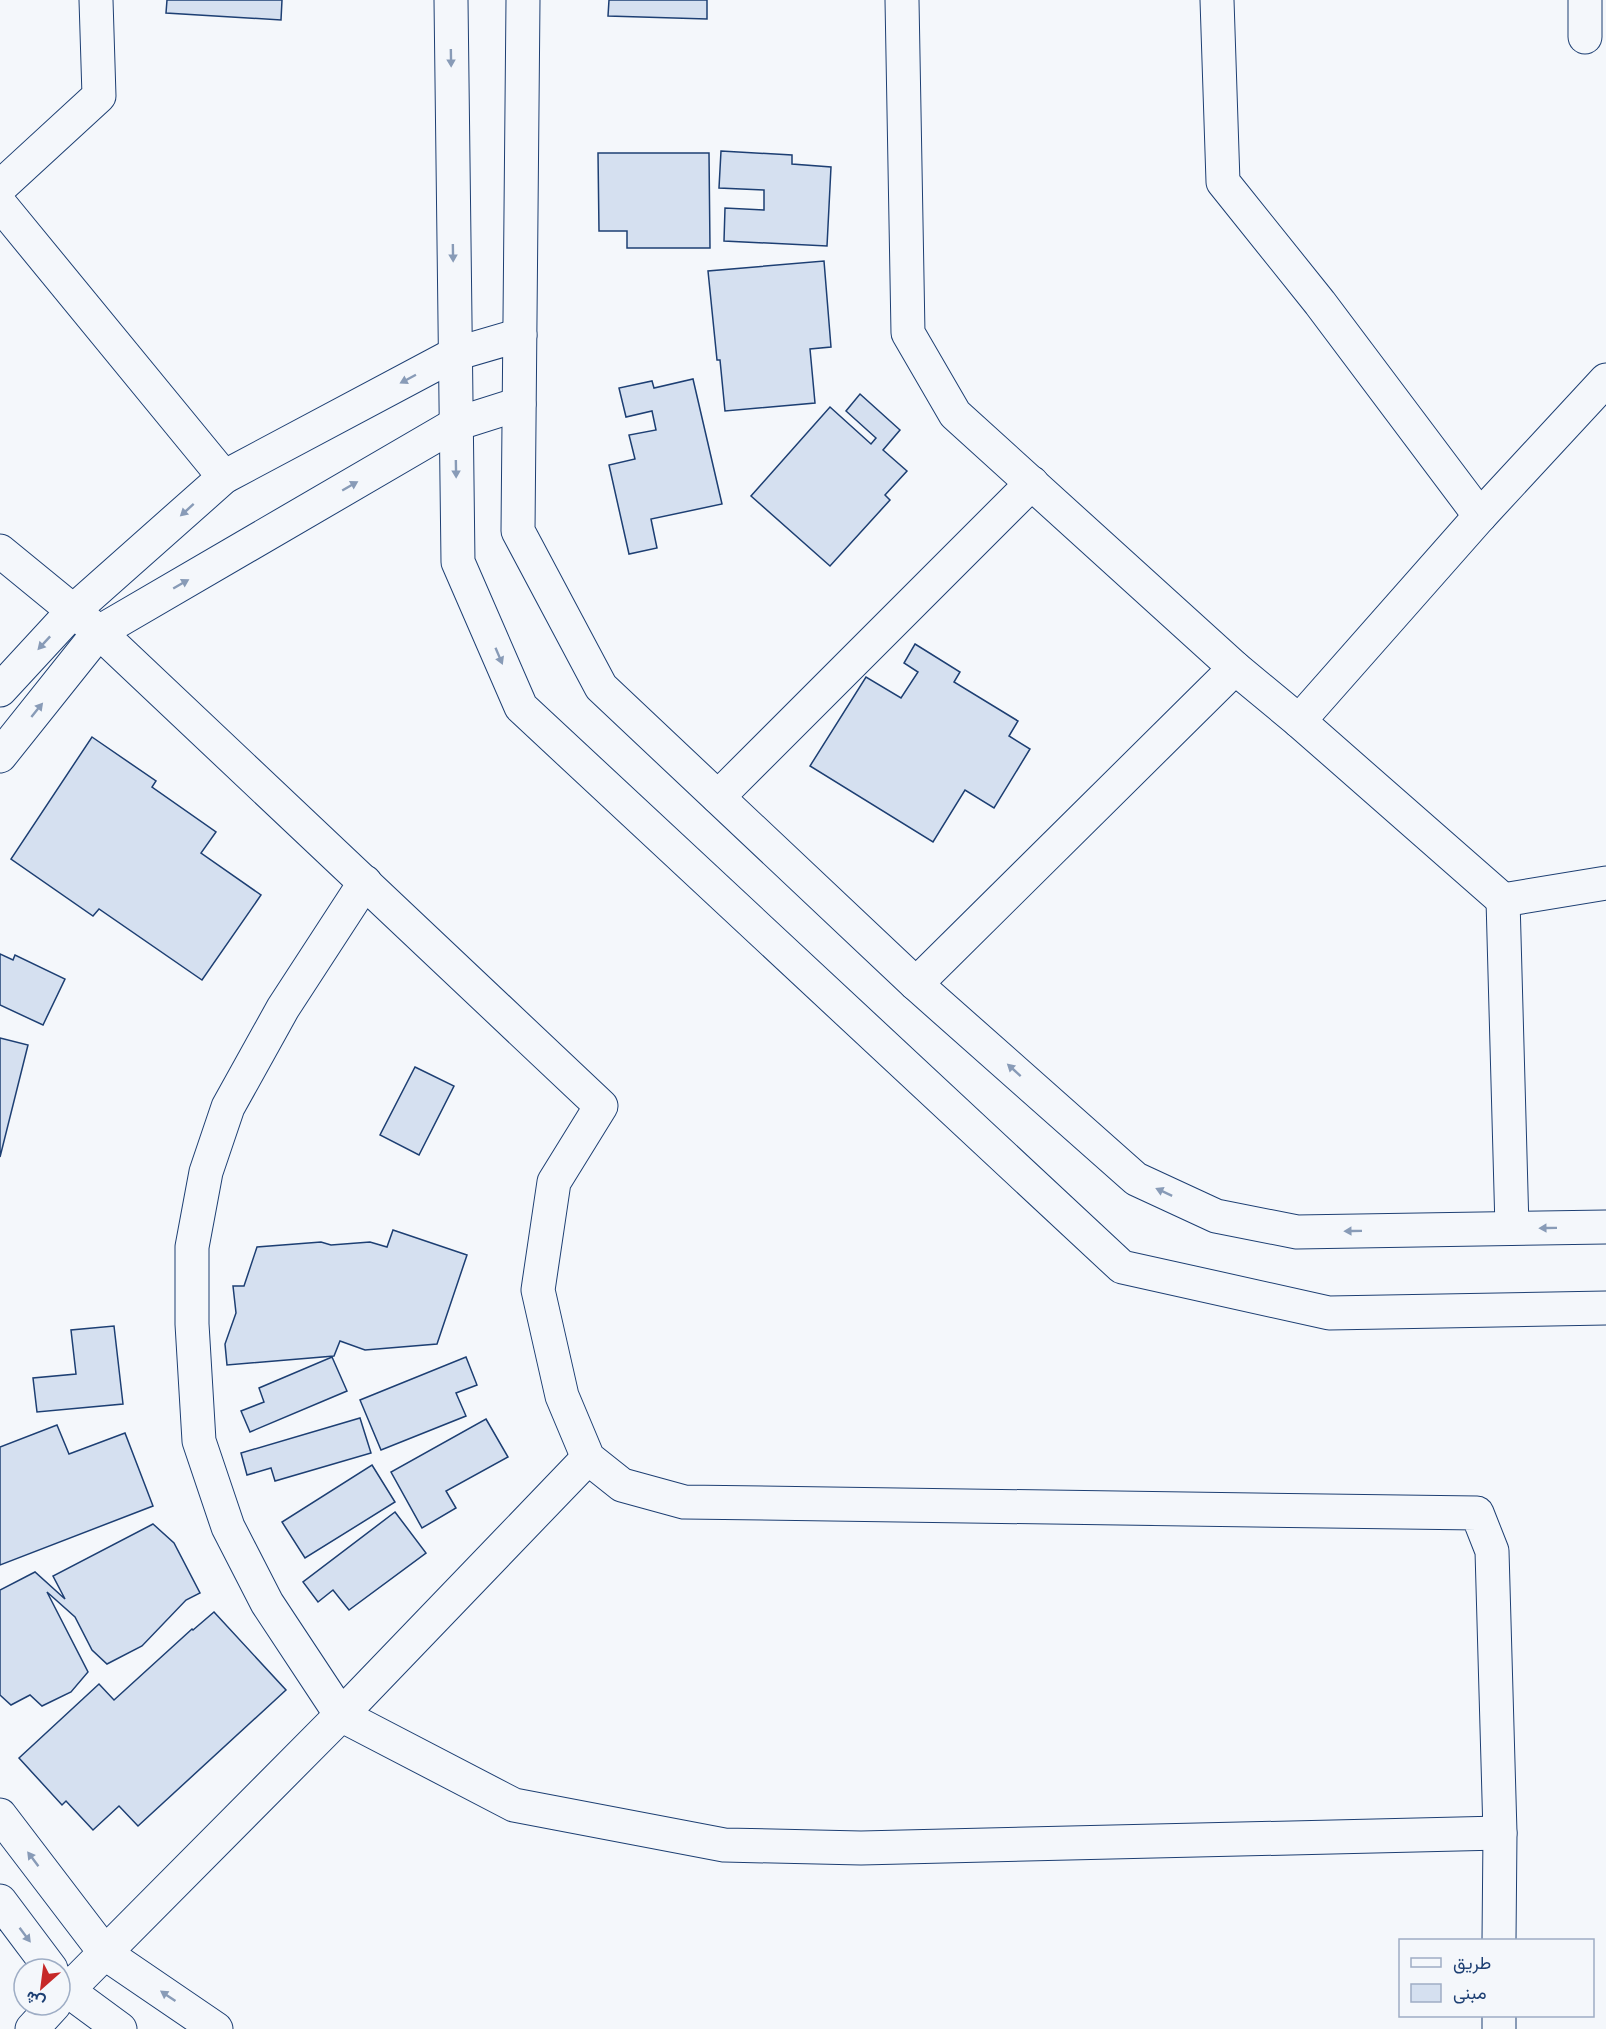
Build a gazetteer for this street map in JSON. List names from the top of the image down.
{
  "legend": ["طريق", "مبنى"],
  "north": "bottom left"
}
